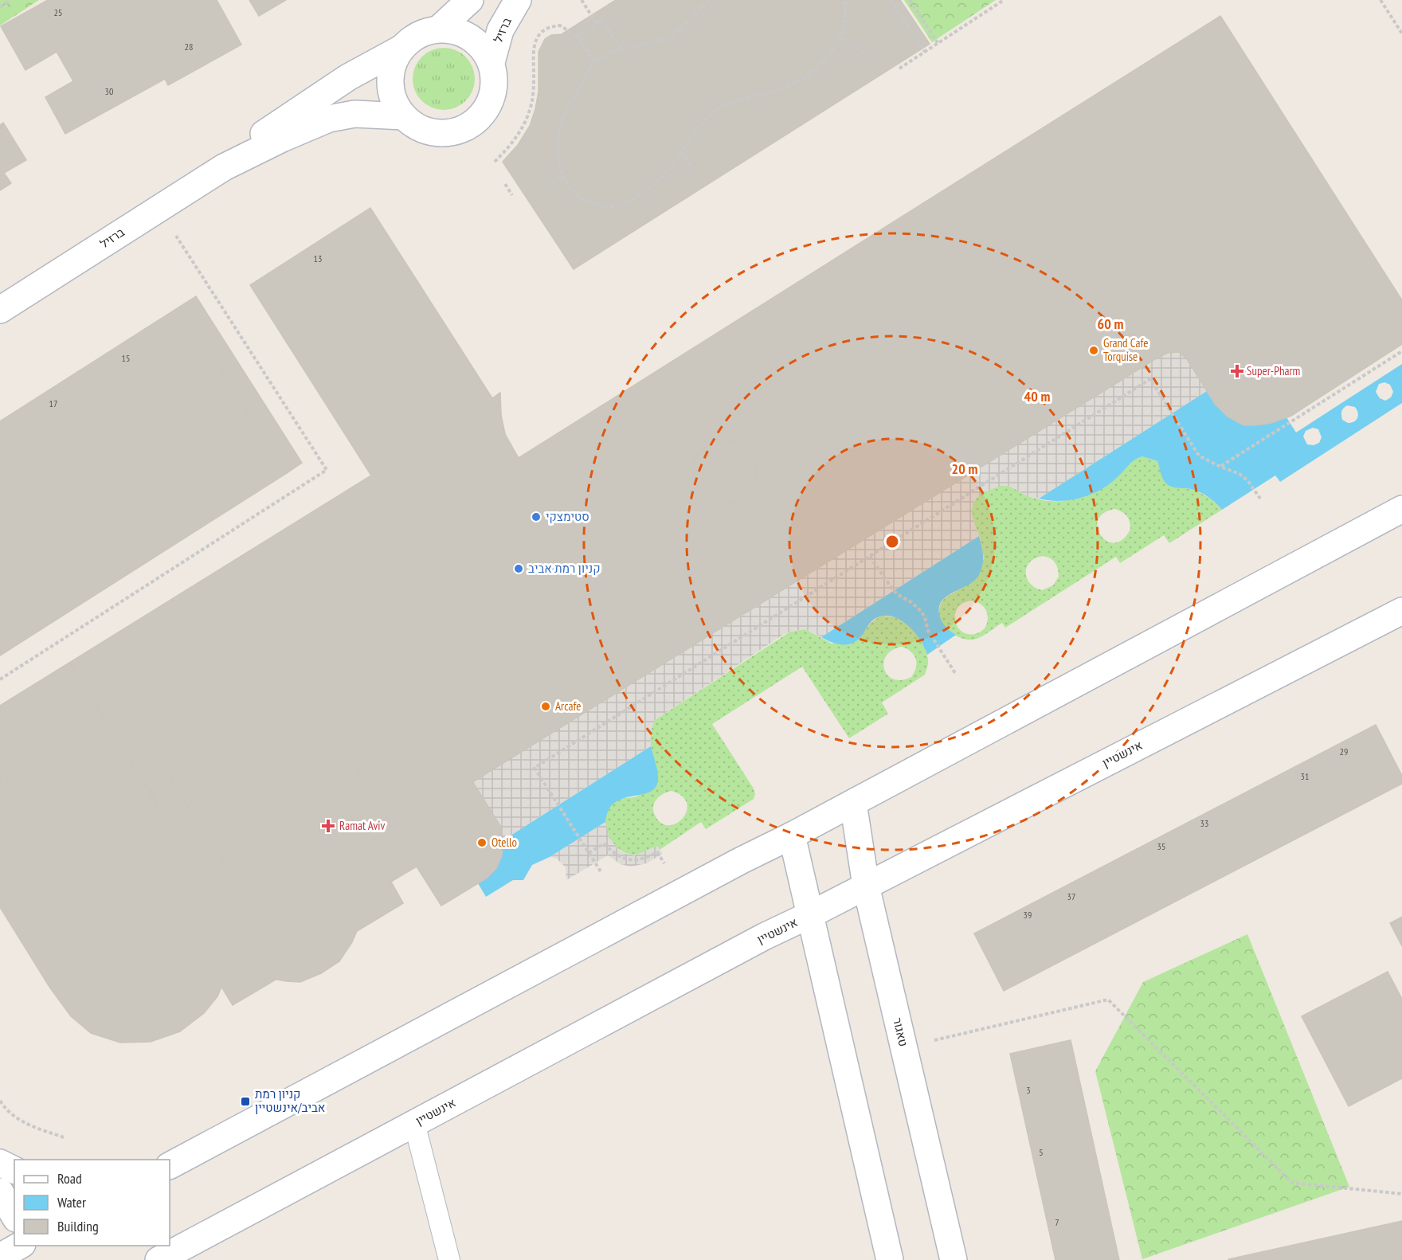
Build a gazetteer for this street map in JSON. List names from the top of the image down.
{
  "streets": {
    "street": ["ברזיל", "אינשטיין", "טאגור"]
  },
  "crossings": [
    ["אינשטיין", "טאגור"]
  ],
  "places": {
    "other": [
      "Grand Cafe Torquise",
      "סטימצקי",
      "קניון רמת אביב",
      "Arcafe",
      "Otello"
    ],
    "health": ["Super-Pharm", "Ramat Aviv"],
    "transit": ["קניון רמת אביב/אינשטיין"]
  },
  "house_numbers": [
    "25",
    "28",
    "30",
    "13",
    "15",
    "17",
    "29",
    "31",
    "33",
    "35",
    "37",
    "39",
    "3",
    "5",
    "7"
  ],
  "legend": ["Road", "Water", "Building"],
  "rings": ["60 m", "40 m", "20 m"]
}
